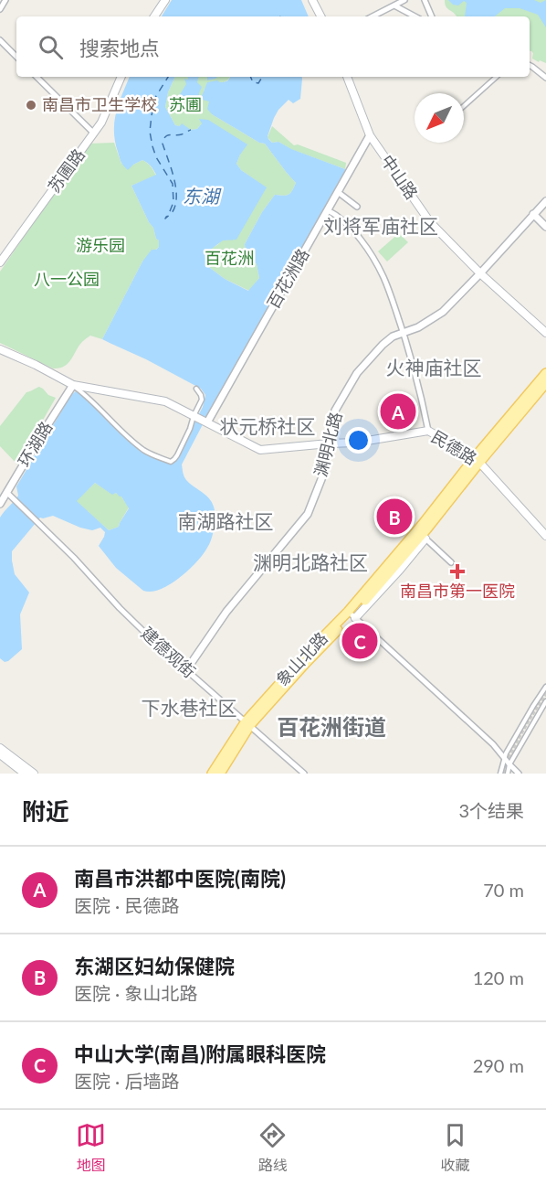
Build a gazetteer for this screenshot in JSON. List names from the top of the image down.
{
  "streets": {
    "main road": [
      "苏圃路",
      "中山路",
      "民德路",
      "象山北路"
    ],
    "street": [
      "百花洲路",
      "环湖路",
      "渊明北路",
      "建德观街"
    ]
  },
  "crossings": [
    ["中山路", "百花洲路"],
    ["中山路", "渊明北路"],
    ["百花洲路", "民德路"],
    ["环湖路", "建德观街"],
    ["渊明北路", "民德路"],
    ["渊明北路", "建德观街"],
    ["民德路", "象山北路"],
    ["建德观街", "象山北路"]
  ],
  "districts": [
    "刘将军庙社区",
    "火神庙社区",
    "状元桥社区",
    "南湖路社区",
    "渊明北路社区",
    "下水巷社区",
    "百花洲街道"
  ],
  "water": ["东湖"],
  "parks": [
    "苏圃",
    "游乐园",
    "百花洲",
    "八一公园"
  ],
  "places": {
    "other": ["南昌市卫生学校"],
    "health": ["南昌市第一医院"]
  },
  "north": "bottom left",
  "page": {
    "search": "搜索地点",
    "pins": ["A", "B", "C"],
    "heading": ["附近", "3个结果"],
    "list": [
      {
        "mark": "A",
        "name": "南昌市洪都中医院(南院)",
        "note": "医院 · 民德路",
        "value": "70 m"
      },
      {
        "mark": "B",
        "name": "东湖区妇幼保健院",
        "note": "医院 · 象山北路",
        "value": "120 m"
      },
      {
        "mark": "C",
        "name": "中山大学(南昌)附属眼科医院",
        "note": "医院 · 后墙路",
        "value": "290 m"
      }
    ],
    "nav": ["地图", "路线", "收藏"]
  }
}
